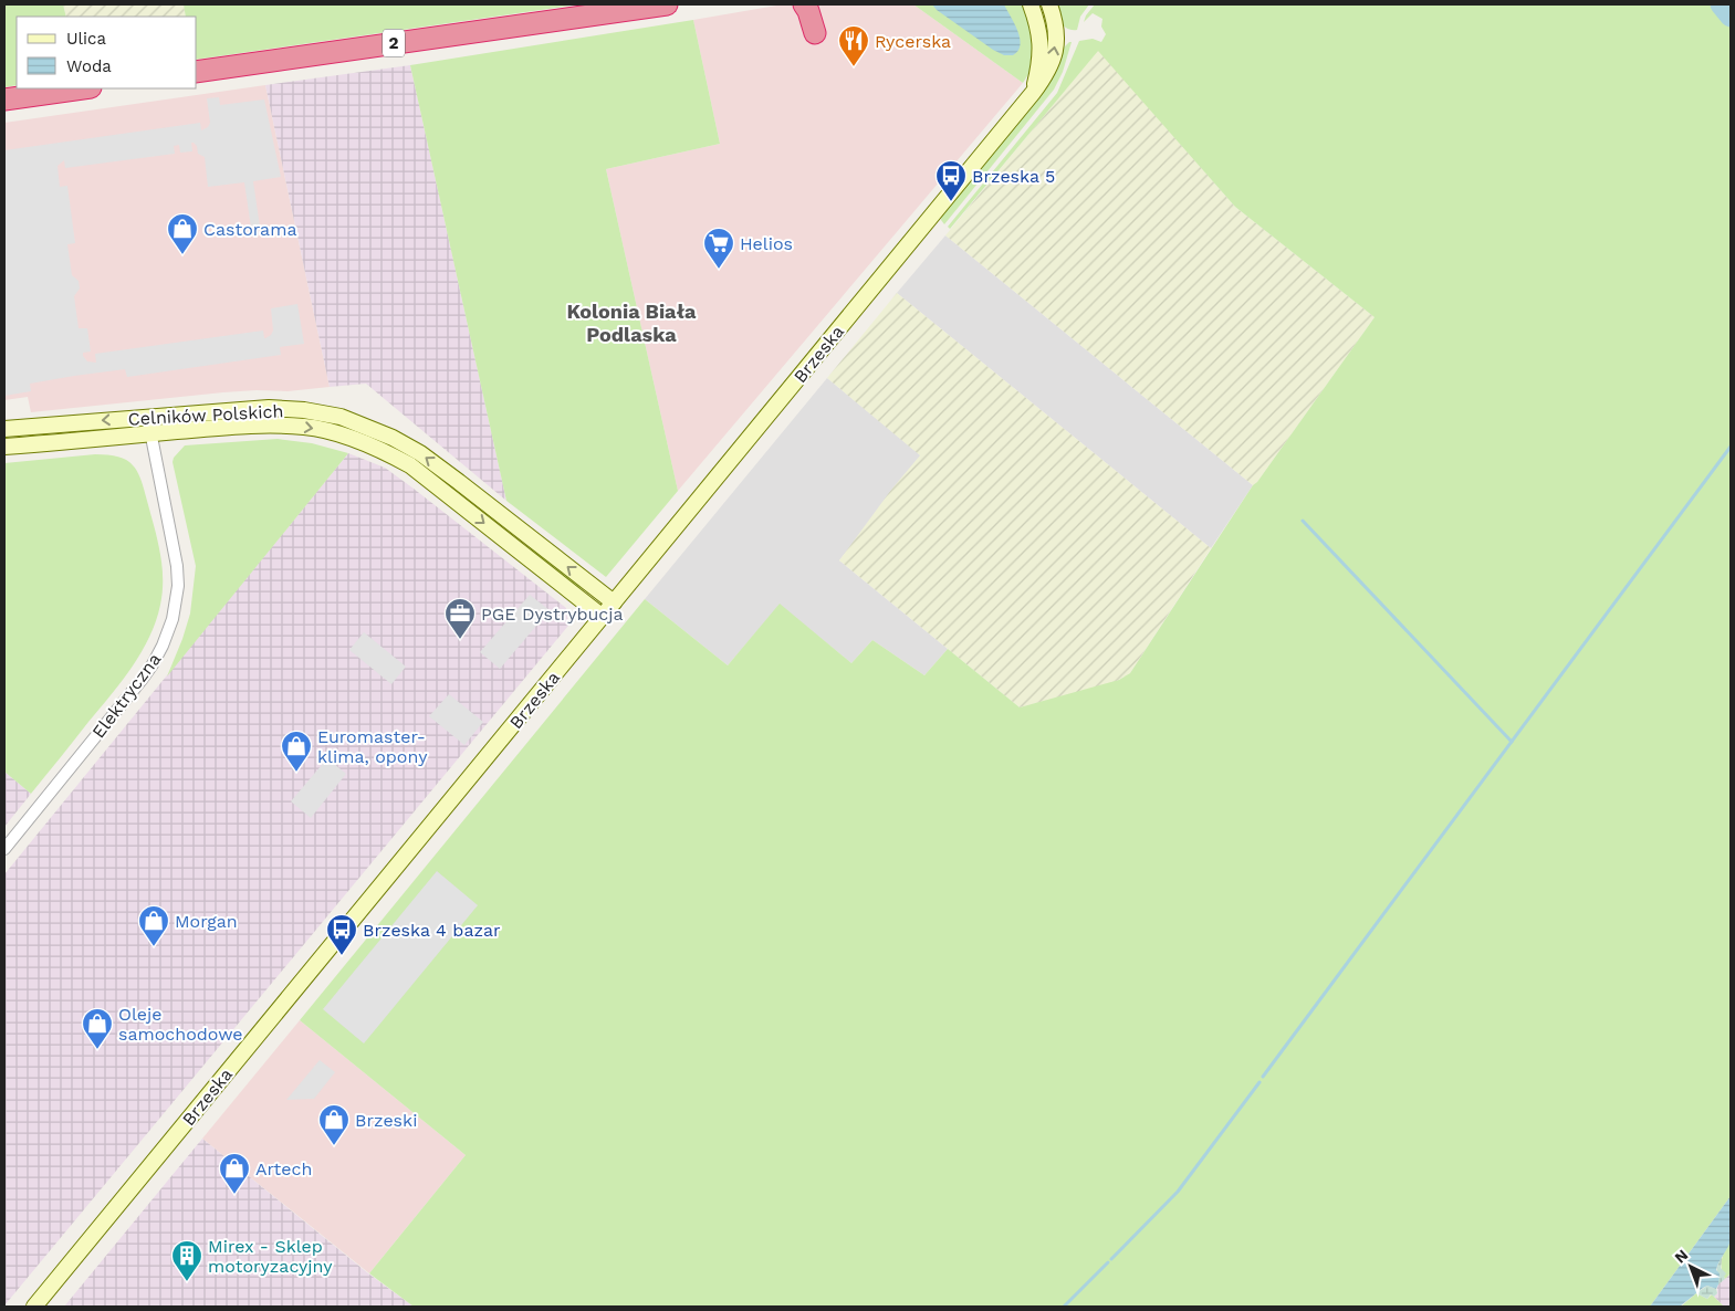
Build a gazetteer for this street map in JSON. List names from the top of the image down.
{
  "streets": {
    "highway": ["2"],
    "street": ["Brzeska", "Celników Polskich", "Elektryczna"]
  },
  "crossings": [
    ["Brzeska", "Celników Polskich"],
    ["Celników Polskich", "Elektryczna"]
  ],
  "districts": ["Kolonia Biała Podlaska"],
  "places": {
    "restaurant": ["Rycerska"],
    "bus stop": ["Brzeska 5", "Brzeska 4 bazar"],
    "shop": [
      "Castorama",
      "Euromaster- klima, opony",
      "Morgan",
      "Oleje samochodowe",
      "Brzeski",
      "Artech"
    ],
    "supermarket": ["Helios"],
    "office": ["PGE Dystrybucja"],
    "building": ["Mirex - Sklep motoryzacyjny"]
  },
  "legend": ["Ulica", "Woda"],
  "north": "top left"
}
